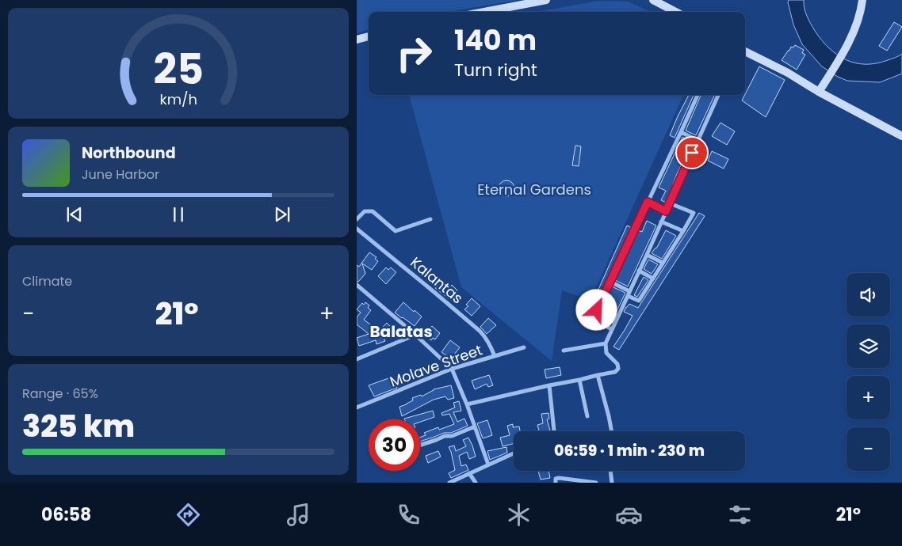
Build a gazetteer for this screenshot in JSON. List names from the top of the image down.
{
  "streets": {
    "street": ["Kalantas", "Molave Street"]
  },
  "crossings": [
    ["Kalantas", "Molave Street"]
  ],
  "districts": ["Balatas"],
  "parks": ["Eternal Gardens"],
  "page": {
    "turn": ["140 m", "Turn right"],
    "song": ["Northbound", "June Harbor"],
    "tile": [
      "Climate",
      ["Range · 65%", "325 km"]
    ],
    "map_buttons": ["+", "−"],
    "heat": ["−", "21°", "+"],
    "limit": "30",
    "trip": "06:59 · 1 min · 230 m",
    "tabs": ["06:58", "21°"],
    "gauge": ["25", "km/h"]
  }
}
